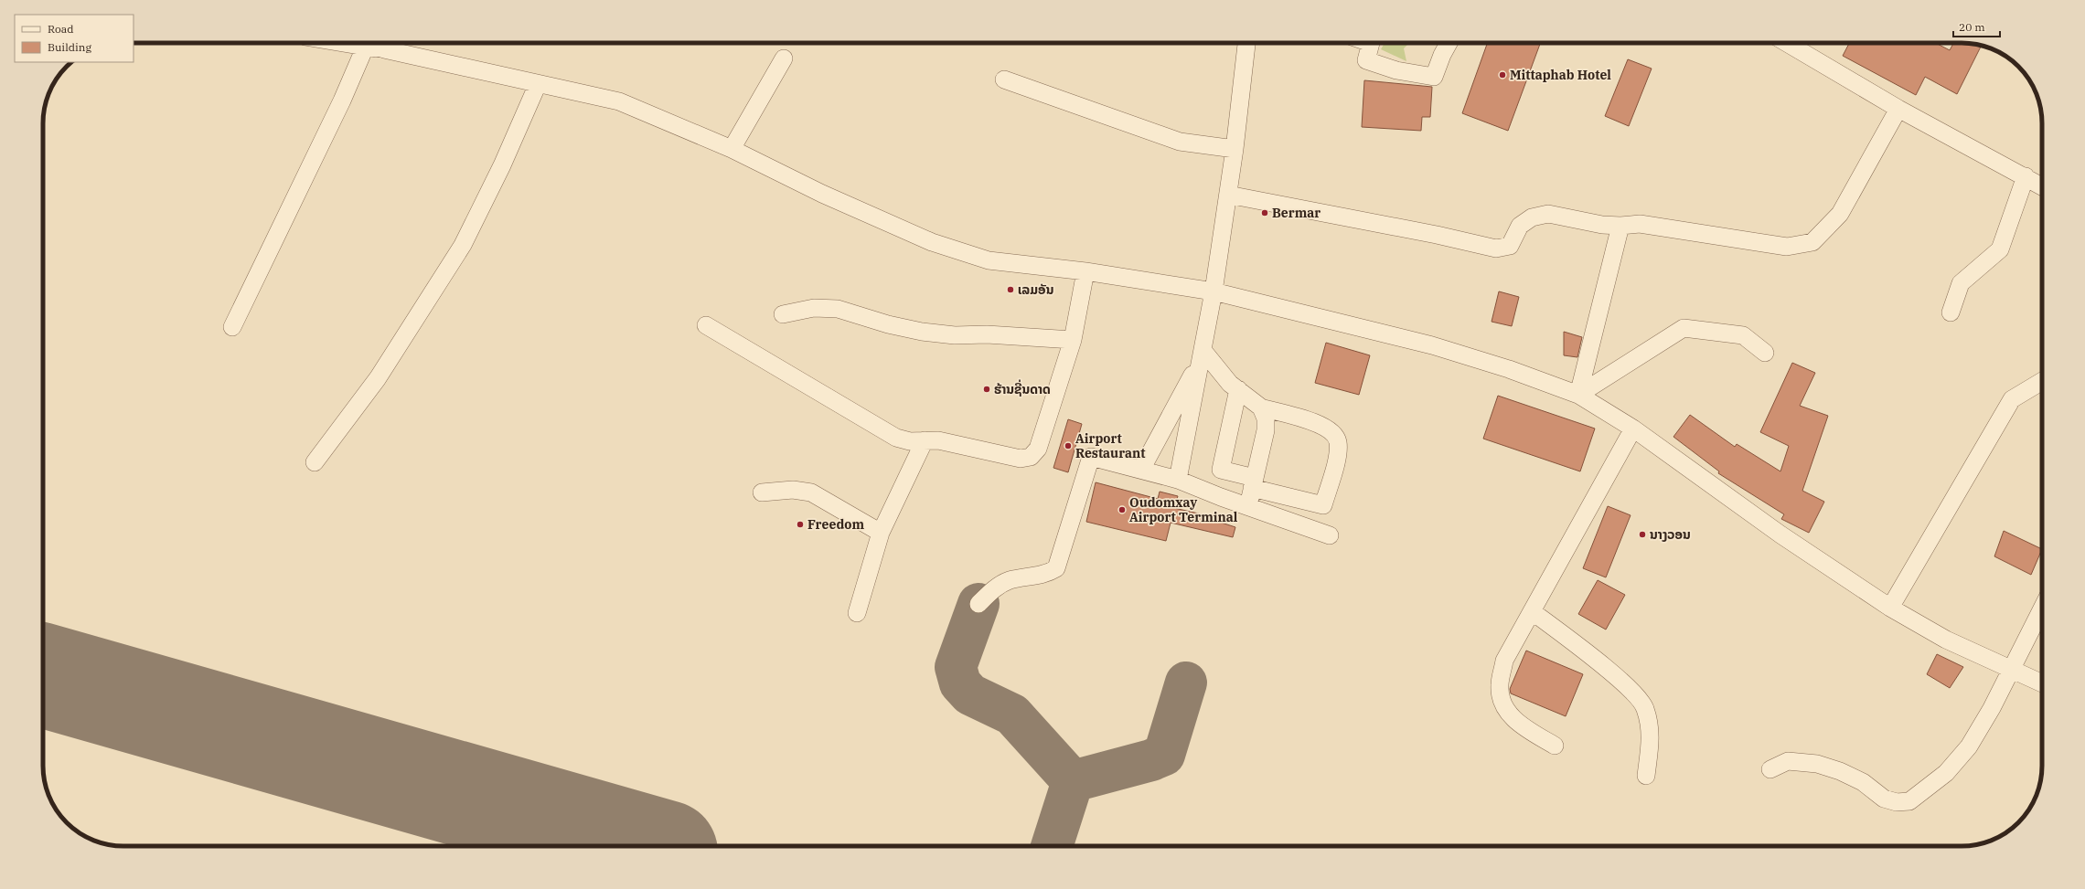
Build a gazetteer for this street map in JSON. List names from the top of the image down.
{
  "places": [
    "Mittaphab Hotel",
    "Bermar",
    "ເລມອັນ",
    "ຮ້ານຊີ່ນດາດ",
    "Airport Restaurant",
    "Oudomxay Airport Terminal",
    "Freedom",
    "ນາງວອນ"
  ],
  "legend": ["Road", "Building"],
  "scale_bar": "20 m"
}
